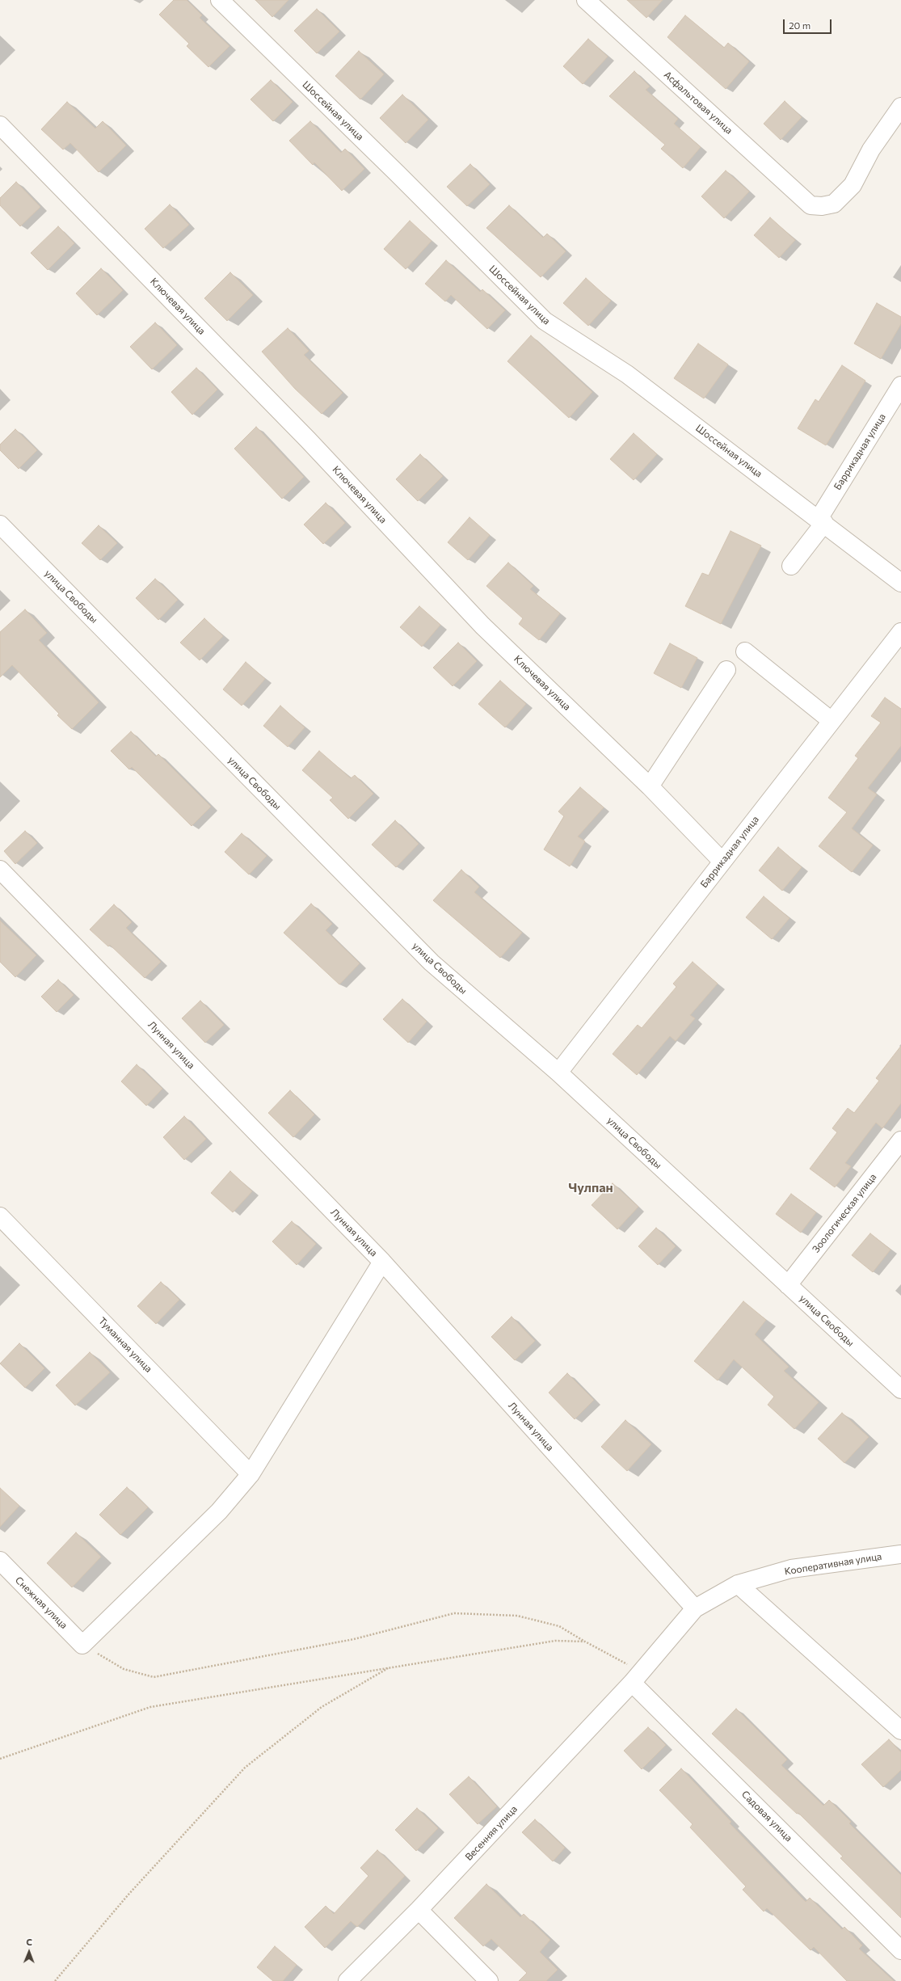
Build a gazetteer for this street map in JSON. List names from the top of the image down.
{
  "streets": {
    "street": [
      "Асфальтовая улица",
      "Шоссейная улица",
      "Ключевая улица",
      "Баррикадная улица",
      "улица Свободы",
      "Лунная улица",
      "Зоологическая улица",
      "Туманная улица",
      "Кооперативная улица",
      "Снежная улица",
      "Садовая улица",
      "Весенняя улица"
    ]
  },
  "crossings": [
    ["Шоссейная улица", "Баррикадная улица"],
    ["Ключевая улица", "Баррикадная улица"],
    ["Баррикадная улица", "улица Свободы"],
    ["улица Свободы", "Зоологическая улица"],
    ["Лунная улица", "Кооперативная улица"],
    ["Кооперативная улица", "Садовая улица"],
    ["Кооперативная улица", "Весенняя улица"],
    ["Садовая улица", "Весенняя улица"]
  ],
  "districts": ["Чулпан"],
  "scale_bar": "20 m",
  "north": "top"
}
